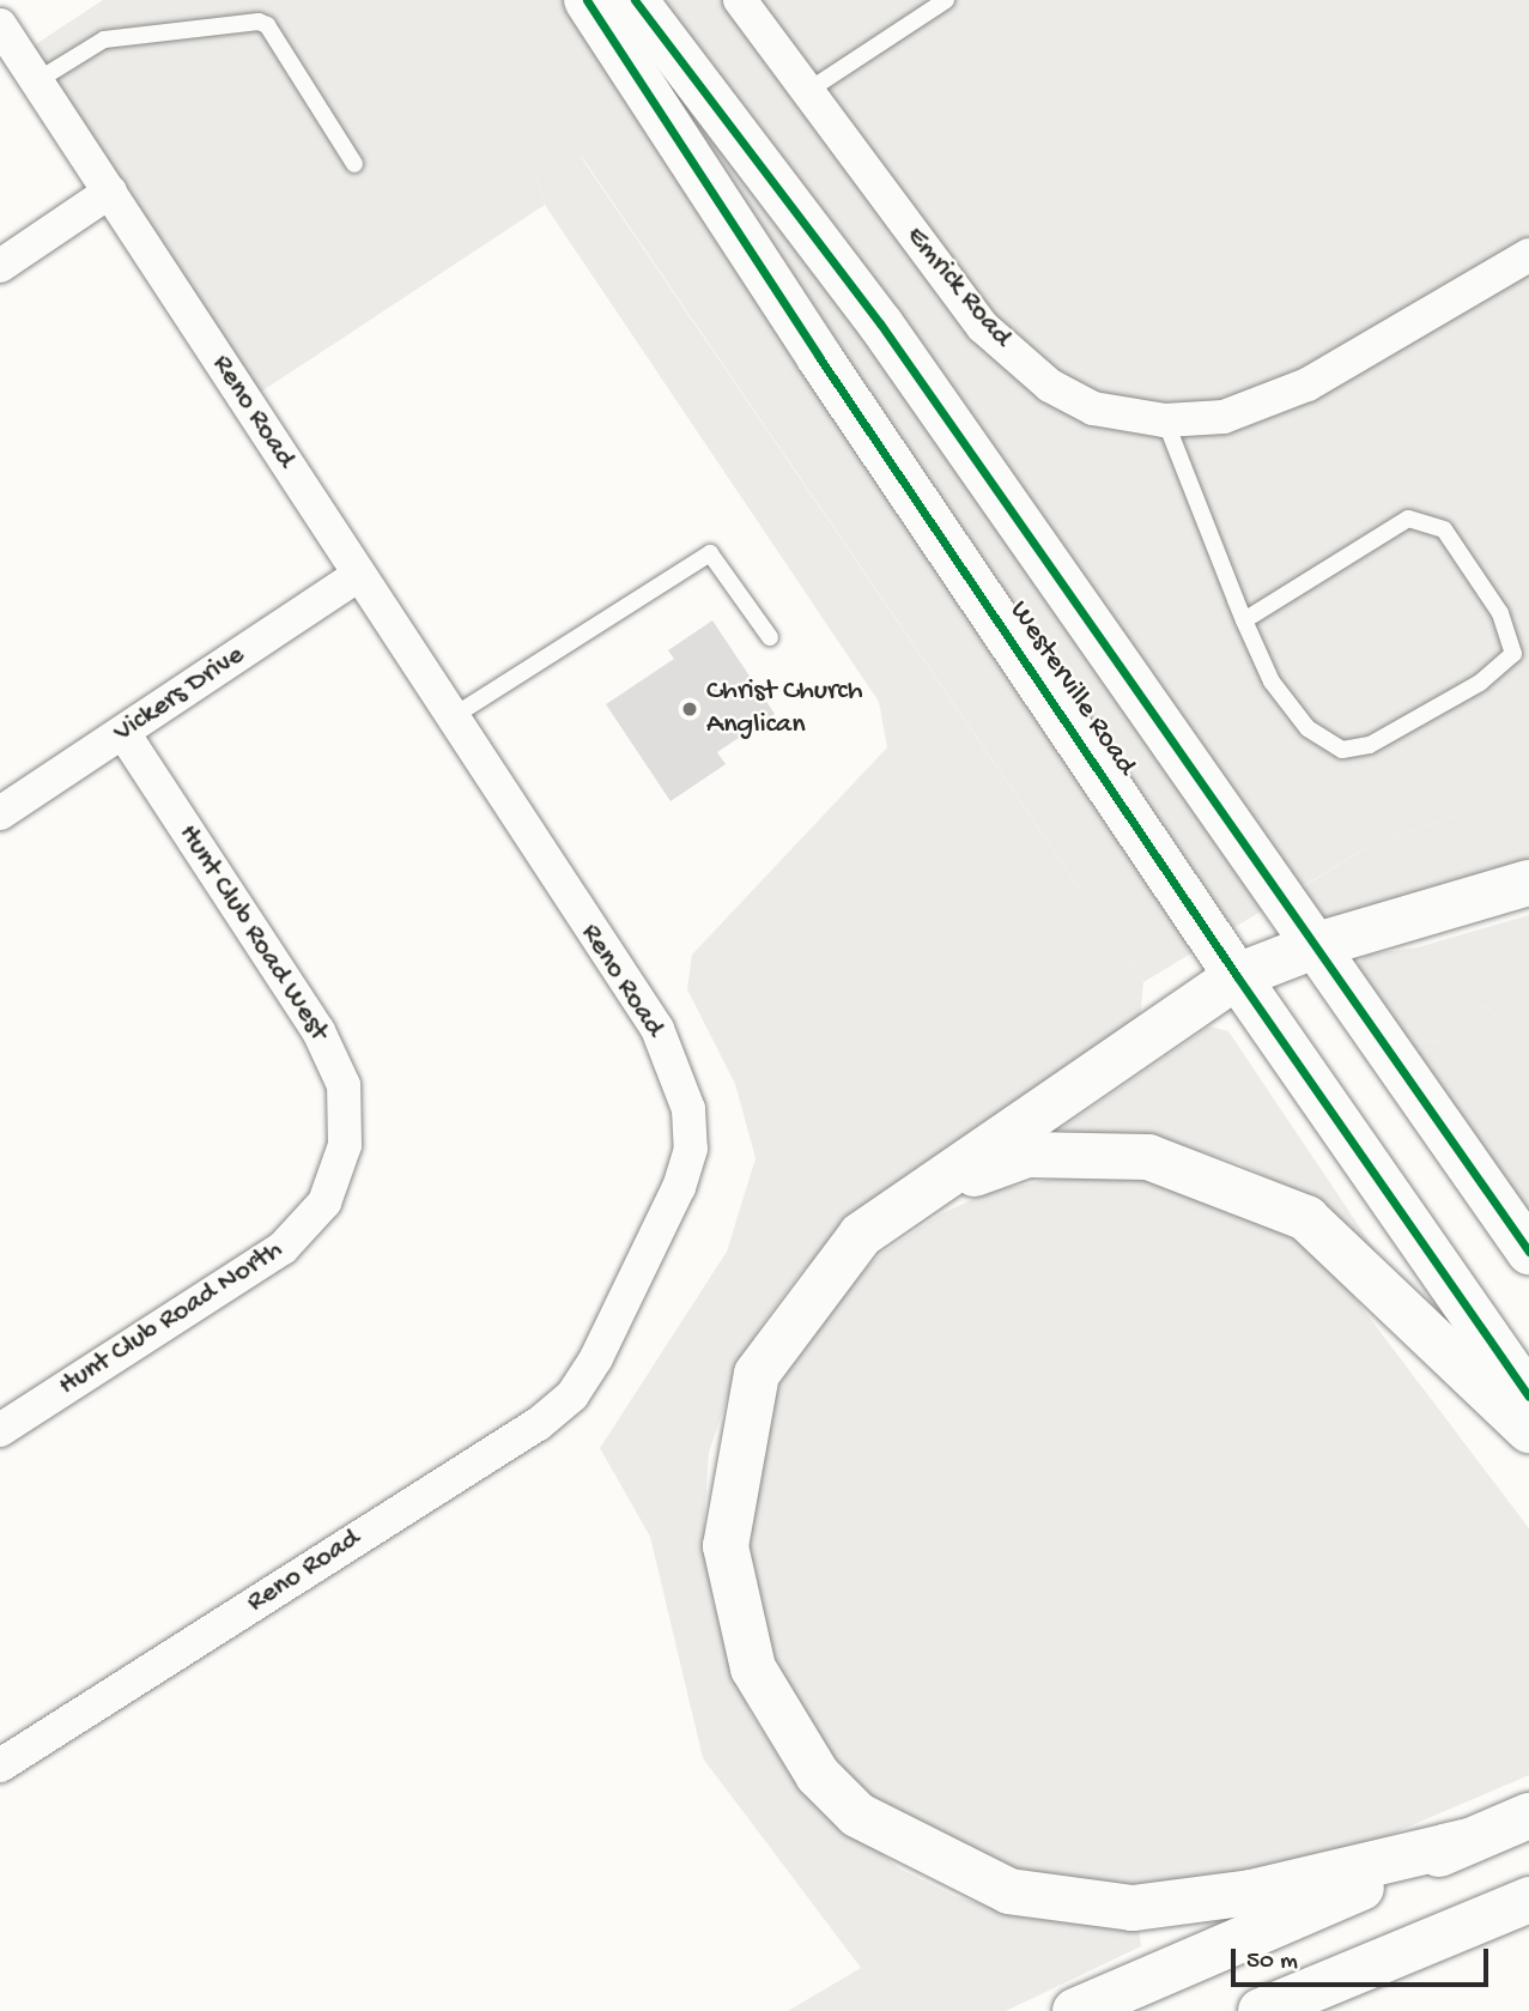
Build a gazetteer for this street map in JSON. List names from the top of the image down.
{
  "streets": {
    "main road": ["Westerville Road"],
    "street": [
      "Emrick Road",
      "Reno Road",
      "Vickers Drive",
      "Hunt Club Road West",
      "Hunt Club Road North"
    ]
  },
  "crossings": [
    ["Reno Road", "Vickers Drive"],
    ["Vickers Drive", "Hunt Club Road West"],
    ["Hunt Club Road West", "Hunt Club Road North"]
  ],
  "places": ["Christ Church Anglican"],
  "scale_bar": "50 m"
}
